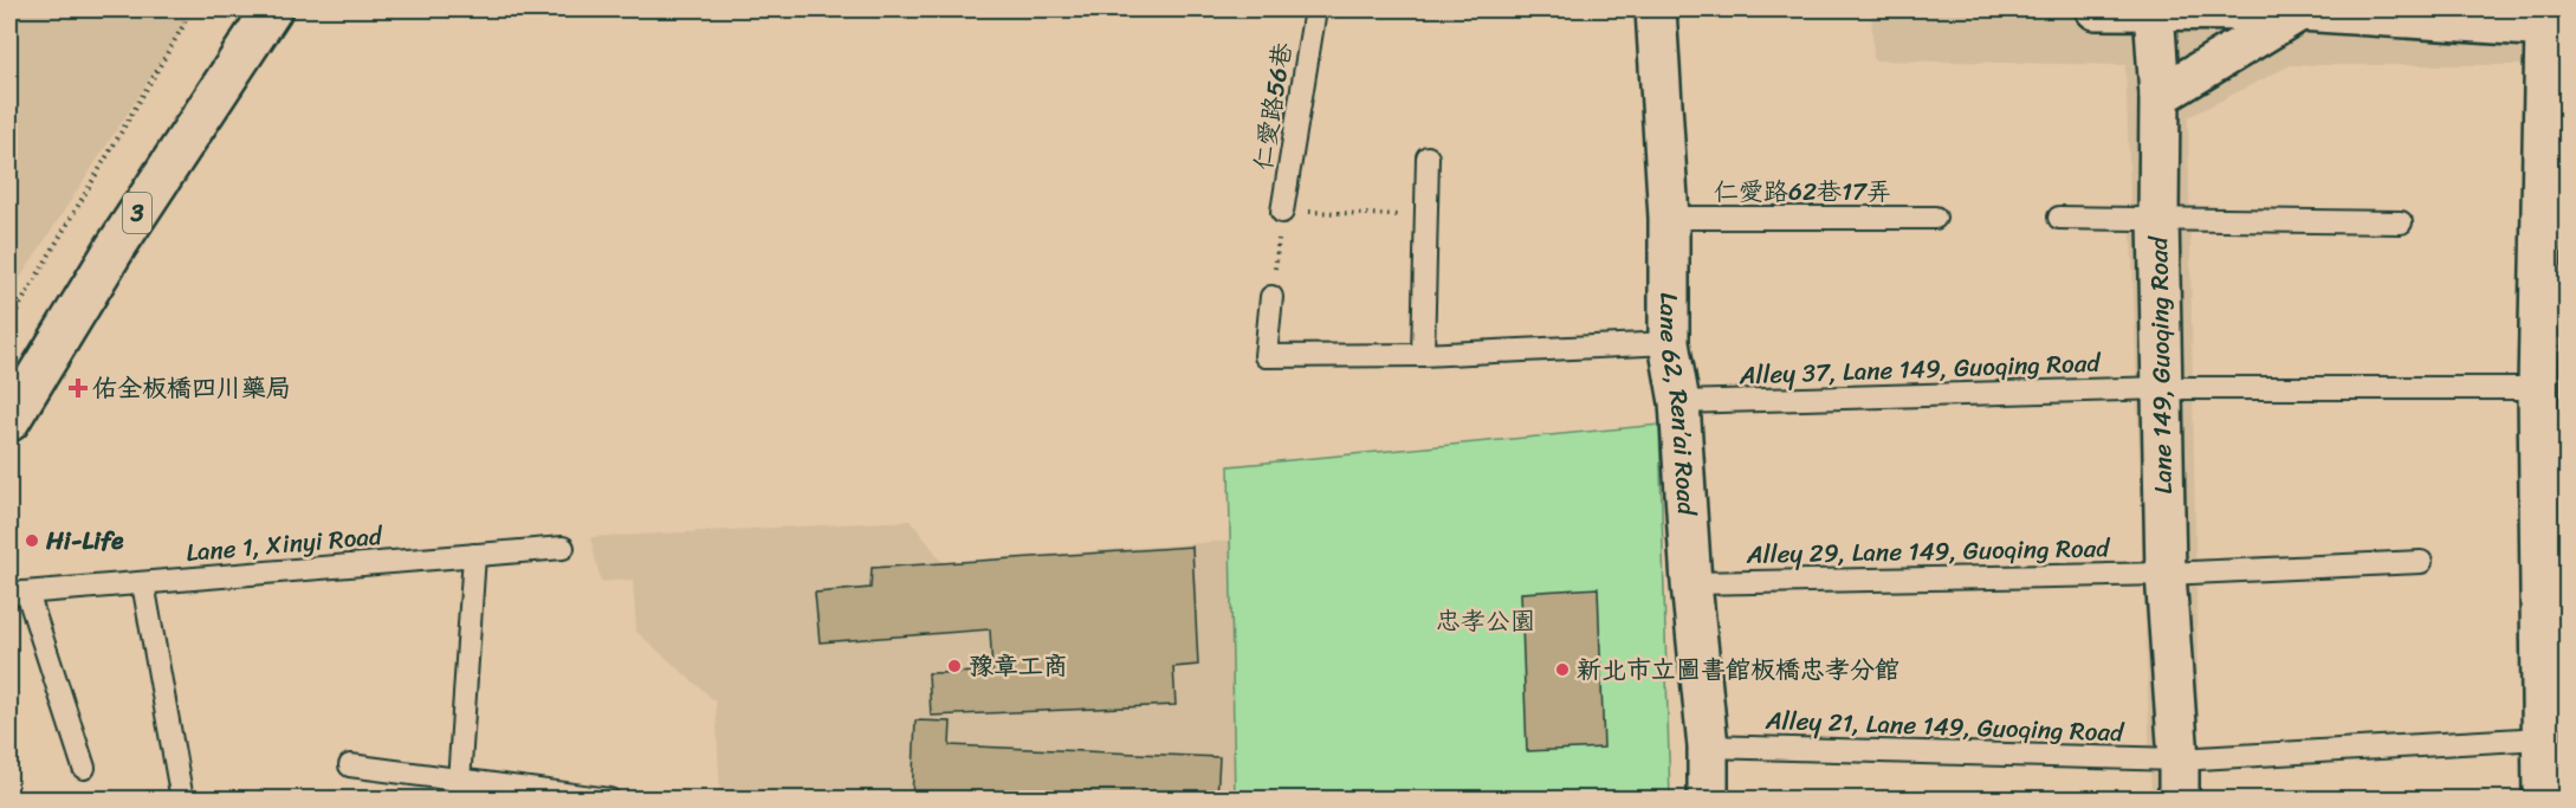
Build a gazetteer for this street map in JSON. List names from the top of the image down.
{
  "streets": {
    "street": ["3", "Lane 149, Guoqing Road", "Lane 62, Ren’ai Road"],
    "lane": [
      "仁愛路56巷",
      "仁愛路62巷17弄",
      "Alley 37, Lane 149, Guoqing Road",
      "Lane 1, Xinyi Road",
      "Alley 29, Lane 149, Guoqing Road",
      "Alley 21, Lane 149, Guoqing Road"
    ]
  },
  "crossings": [
    ["仁愛路62巷17弄", "Lane 62, Ren’ai Road"],
    ["Lane 149, Guoqing Road", "Alley 37, Lane 149, Guoqing Road"],
    ["Lane 149, Guoqing Road", "Alley 29, Lane 149, Guoqing Road"],
    ["Lane 149, Guoqing Road", "Alley 21, Lane 149, Guoqing Road"],
    ["Alley 37, Lane 149, Guoqing Road", "Lane 62, Ren’ai Road"],
    ["Lane 62, Ren’ai Road", "Alley 29, Lane 149, Guoqing Road"],
    ["Lane 62, Ren’ai Road", "Alley 21, Lane 149, Guoqing Road"]
  ],
  "parks": ["忠孝公園"],
  "places": {
    "health": ["佑全板橋四川藥局"],
    "other": ["Hi-Life", "豫章工商", "新北市立圖書館板橋忠孝分館"]
  }
}
